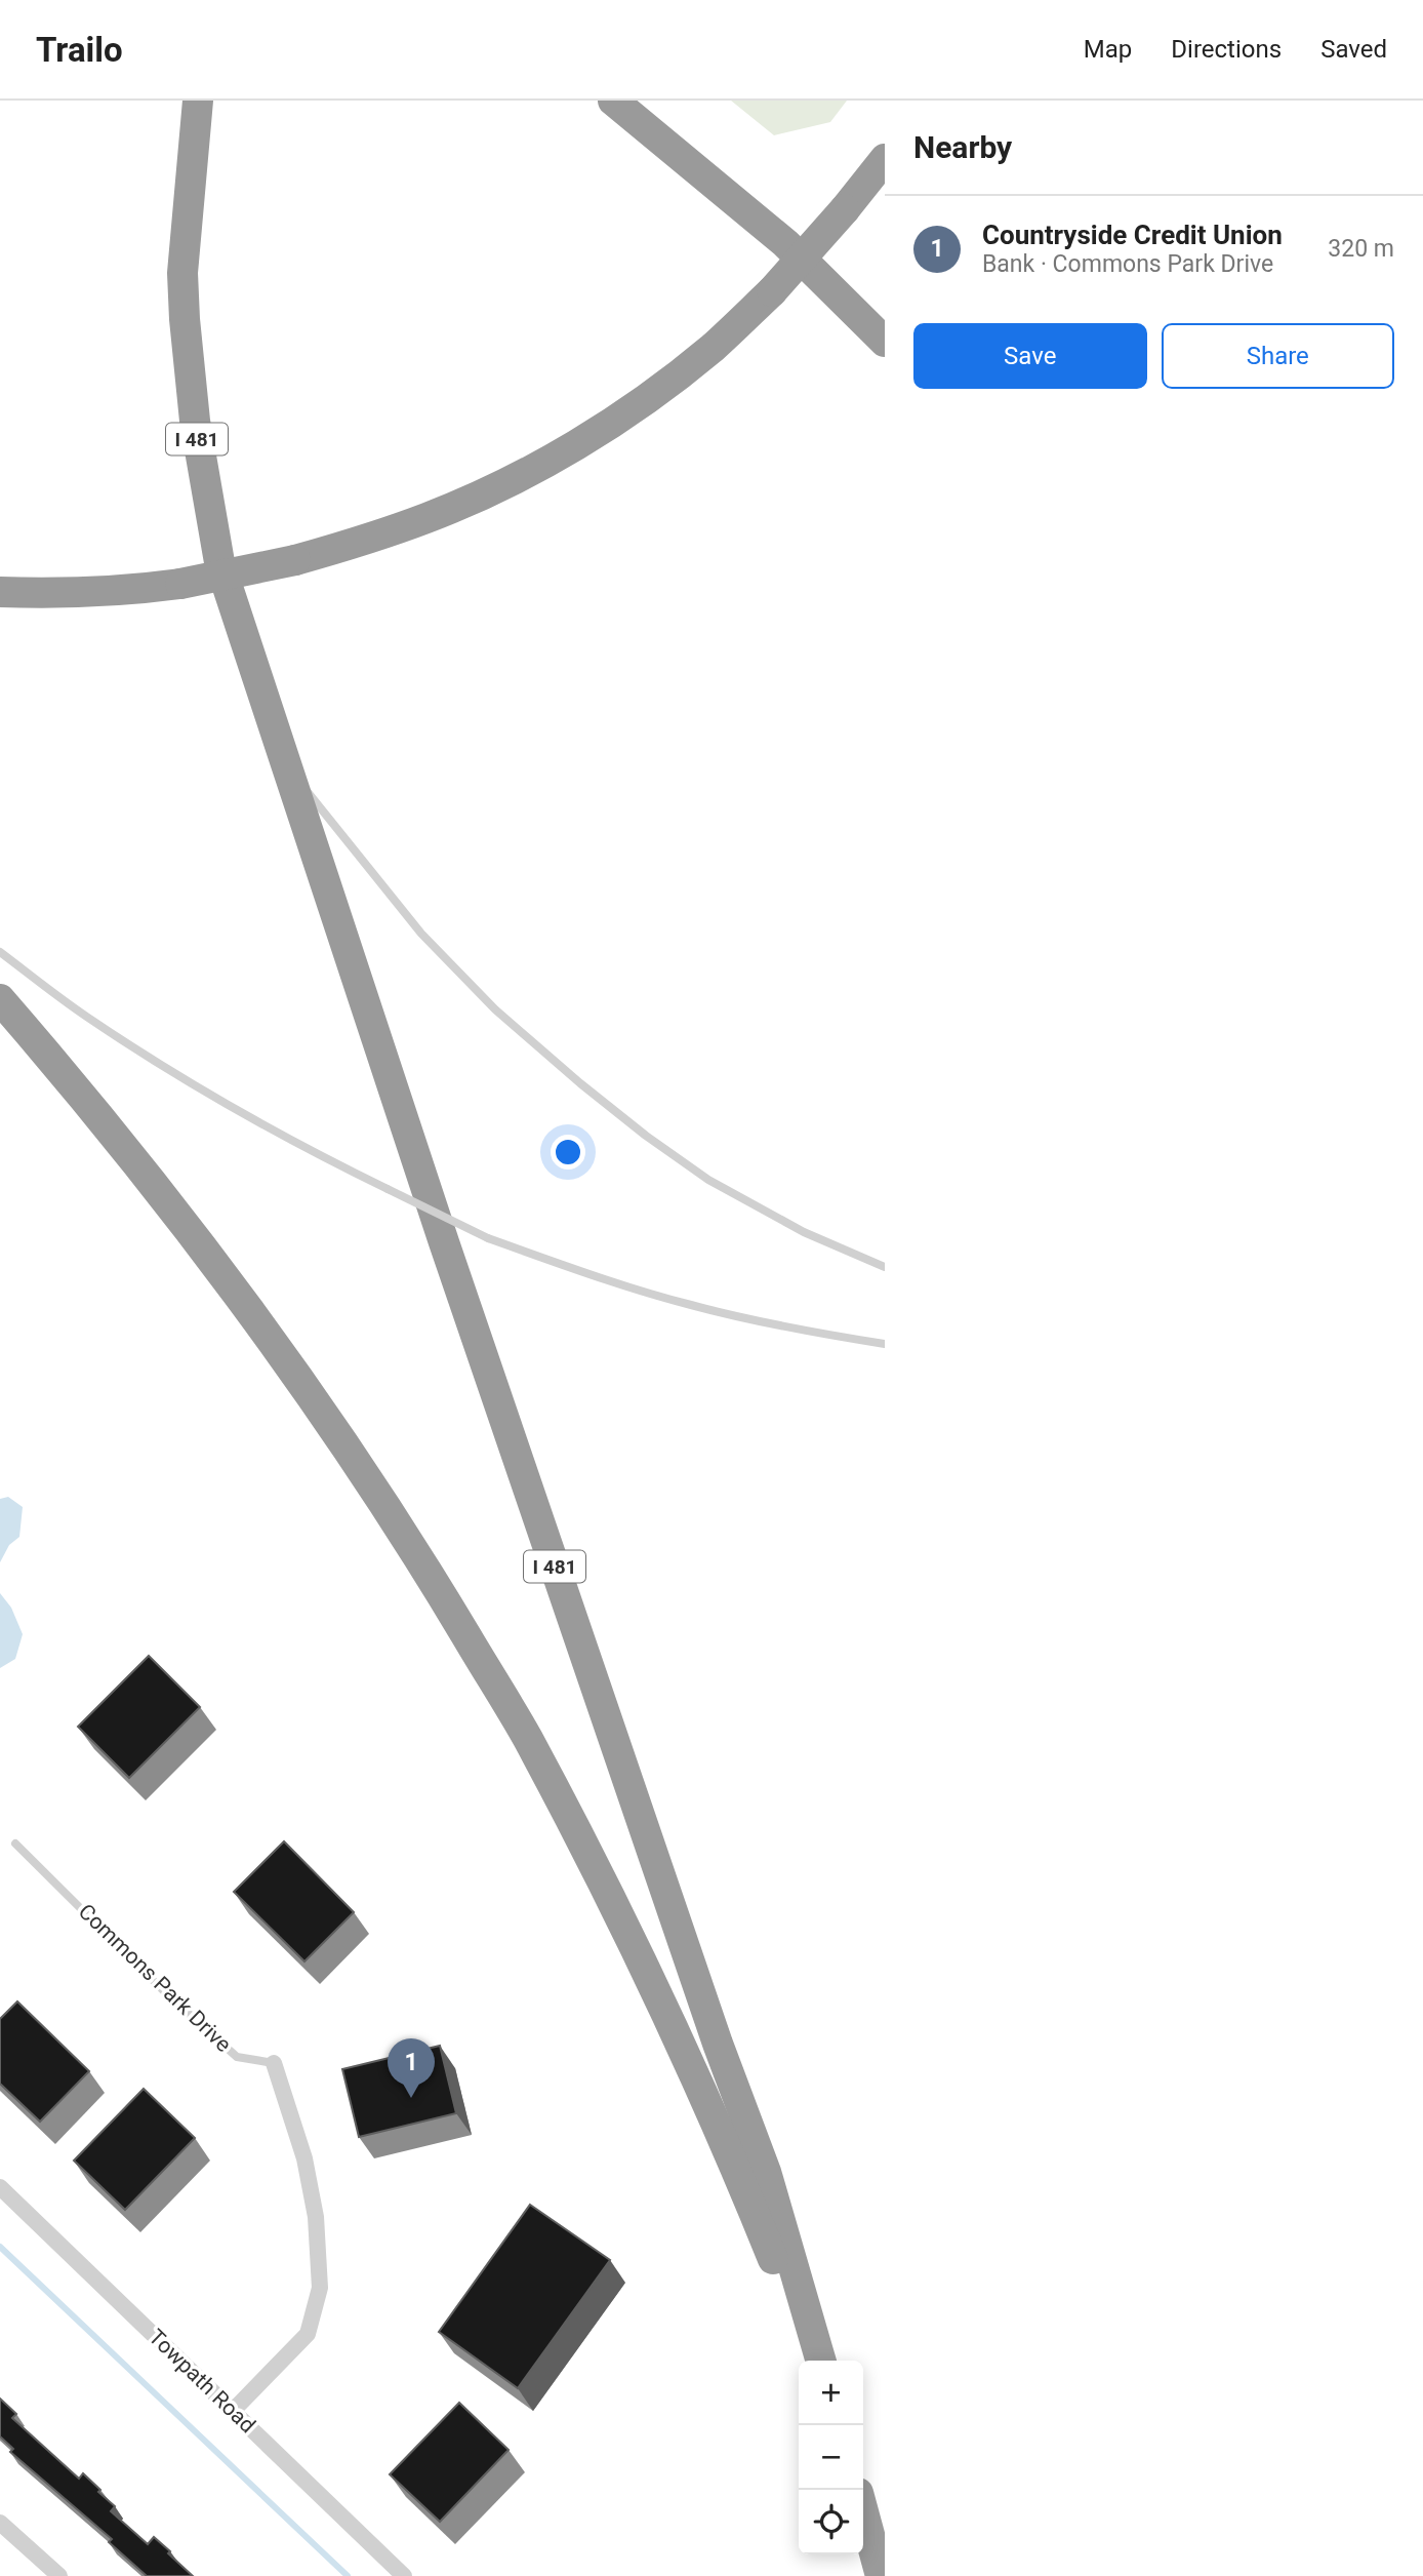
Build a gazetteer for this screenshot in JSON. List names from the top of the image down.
{
  "streets": {
    "highway": ["I 481"],
    "street": ["Commons Park Drive", "Towpath Road"]
  },
  "crossings": [
    ["Commons Park Drive", "Towpath Road"]
  ],
  "page": {
    "header": "Trailo",
    "nav": ["Map", "Directions", "Saved"],
    "heading": "Nearby",
    "list": [
      {
        "mark": "1",
        "name": "Countryside Credit Union",
        "note": "Bank · Commons Park Drive",
        "value": "320 m"
      }
    ],
    "buttons": ["Save", "Share"],
    "pins": "1",
    "map_buttons": ["+", "−"]
  }
}
